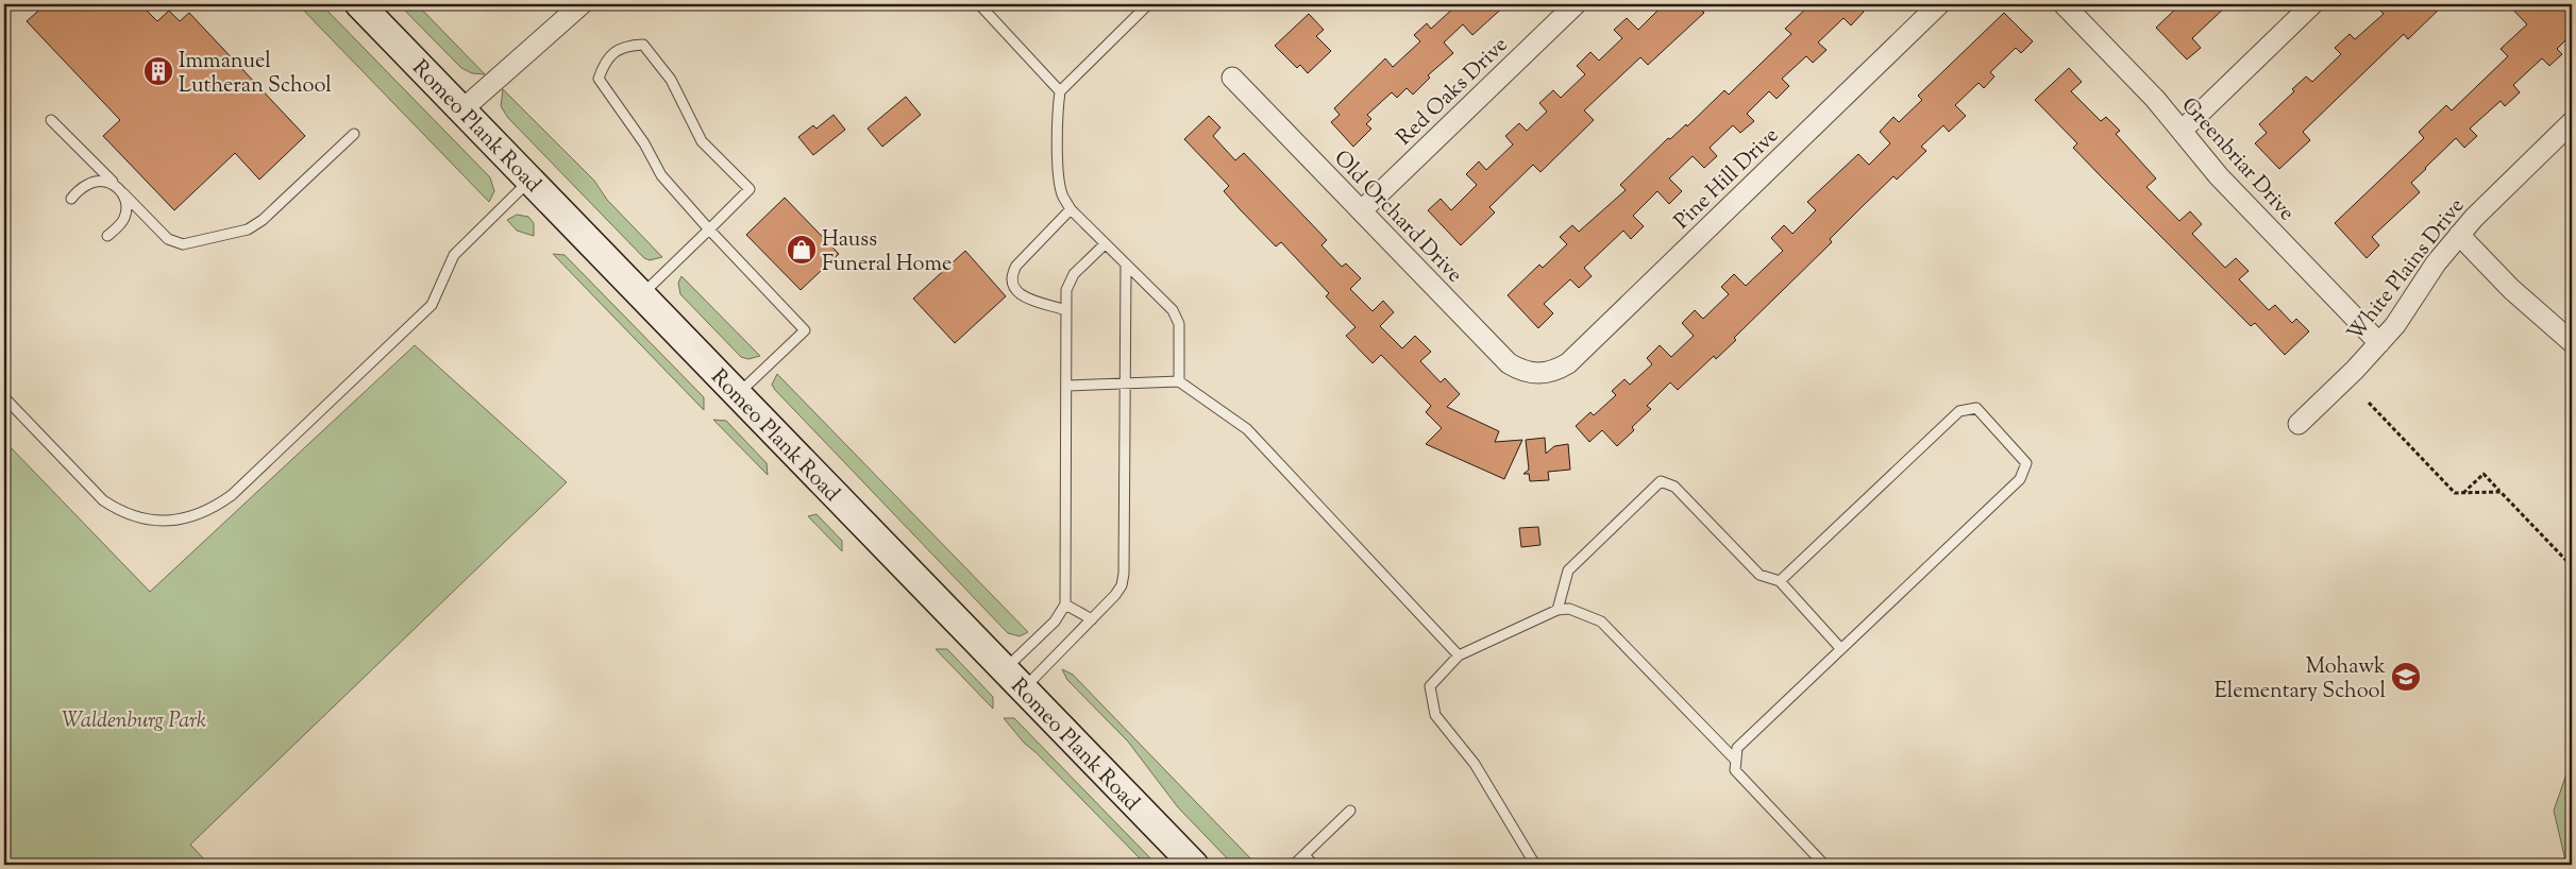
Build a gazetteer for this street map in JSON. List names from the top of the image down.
{
  "streets": {
    "main road": ["Romeo Plank Road"],
    "street": [
      "Red Oaks Drive",
      "Greenbriar Drive",
      "Pine Hill Drive",
      "Old Orchard Drive",
      "White Plains Drive"
    ]
  },
  "crossings": [
    ["Red Oaks Drive", "Old Orchard Drive"],
    ["Greenbriar Drive", "White Plains Drive"],
    ["Pine Hill Drive", "Old Orchard Drive"]
  ],
  "parks": ["Waldenburg Park"],
  "places": {
    "building": ["Immanuel Lutheran School"],
    "shop": ["Hauss Funeral Home"],
    "school or university": ["Mohawk Elementary School"]
  }
}
